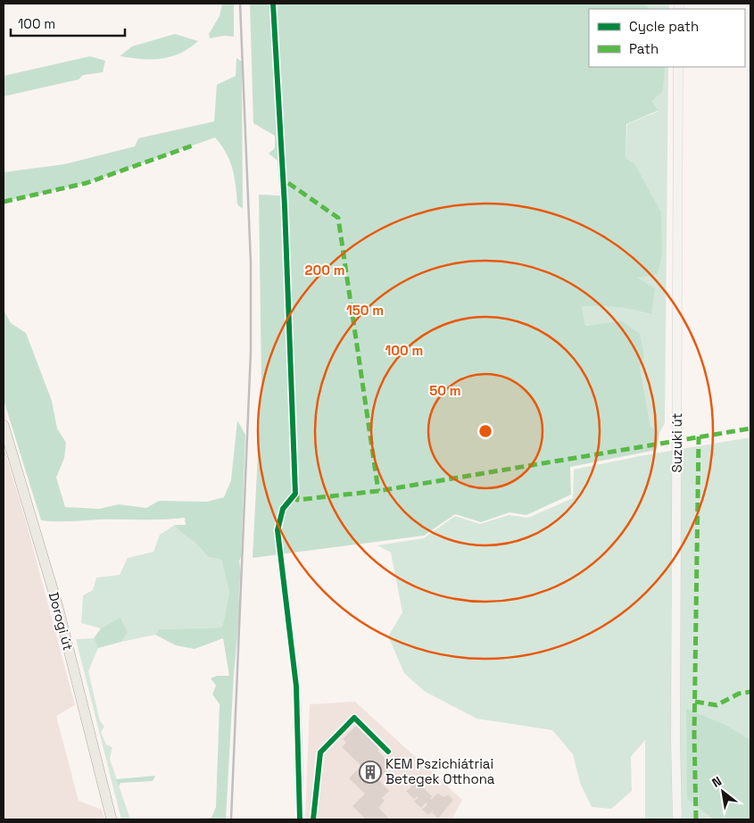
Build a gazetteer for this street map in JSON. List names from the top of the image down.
{
  "streets": {
    "main road": ["Suzuki út", "Dorogi út"]
  },
  "places": {
    "building": ["KEM Pszichiátriai Betegek Otthona"]
  },
  "legend": ["Cycle path", "Path"],
  "scale_bar": "100 m",
  "north": "top left",
  "rings": [
    "200 m",
    "150 m",
    "100 m",
    "50 m"
  ]
}
